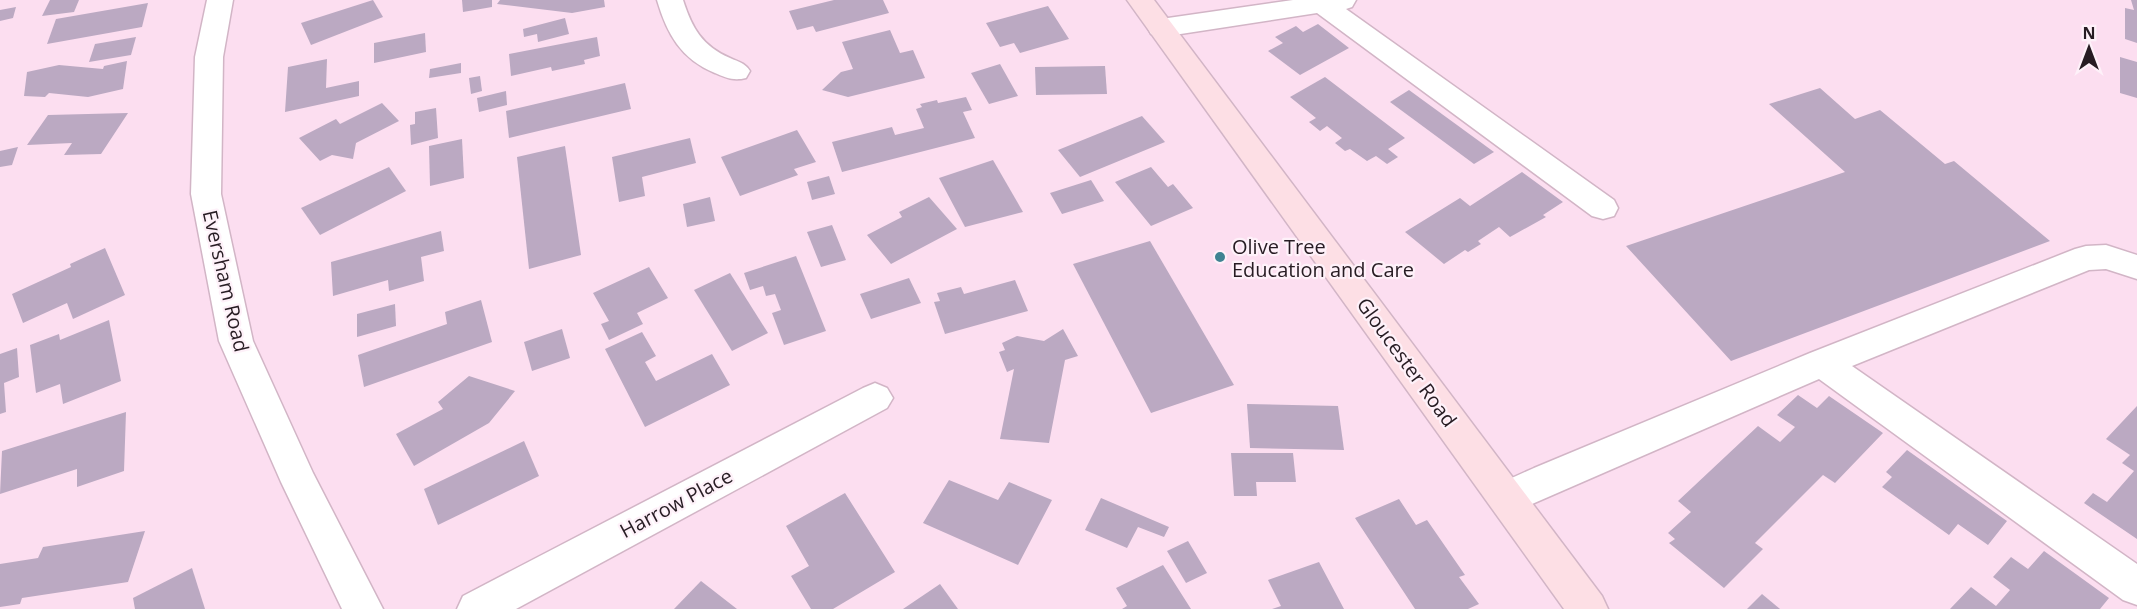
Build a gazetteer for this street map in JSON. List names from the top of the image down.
{
  "streets": {
    "street": ["Eversham Road", "Gloucester Road", "Harrow Place"]
  },
  "places": ["Olive Tree Education and Care"],
  "north": "top"
}
